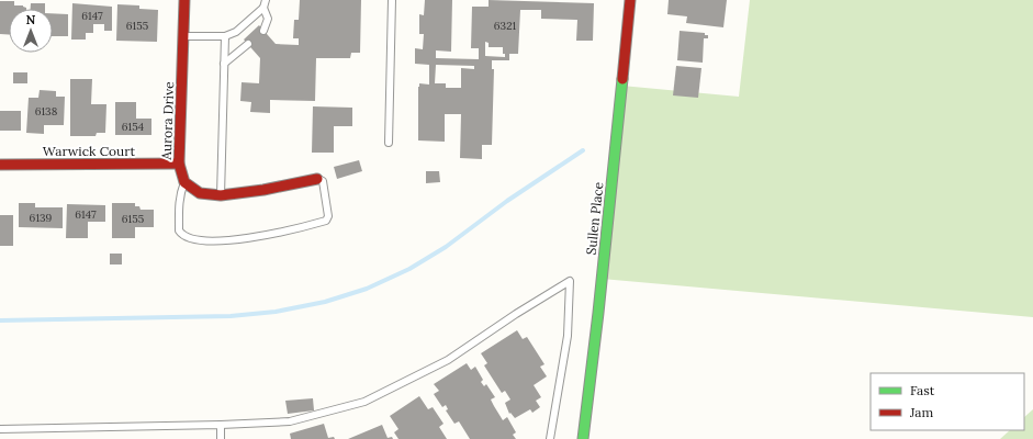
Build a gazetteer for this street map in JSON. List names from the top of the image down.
{
  "streets": {
    "street": ["Aurora Drive", "Warwick Court", "Sullen Place"]
  },
  "crossings": [
    ["Aurora Drive", "Warwick Court"]
  ],
  "house_numbers": [
    "6147",
    "6155",
    "6321",
    "6138",
    "6154",
    "6147",
    "6139",
    "6155"
  ],
  "legend": ["Fast", "Jam"],
  "north": "top"
}
